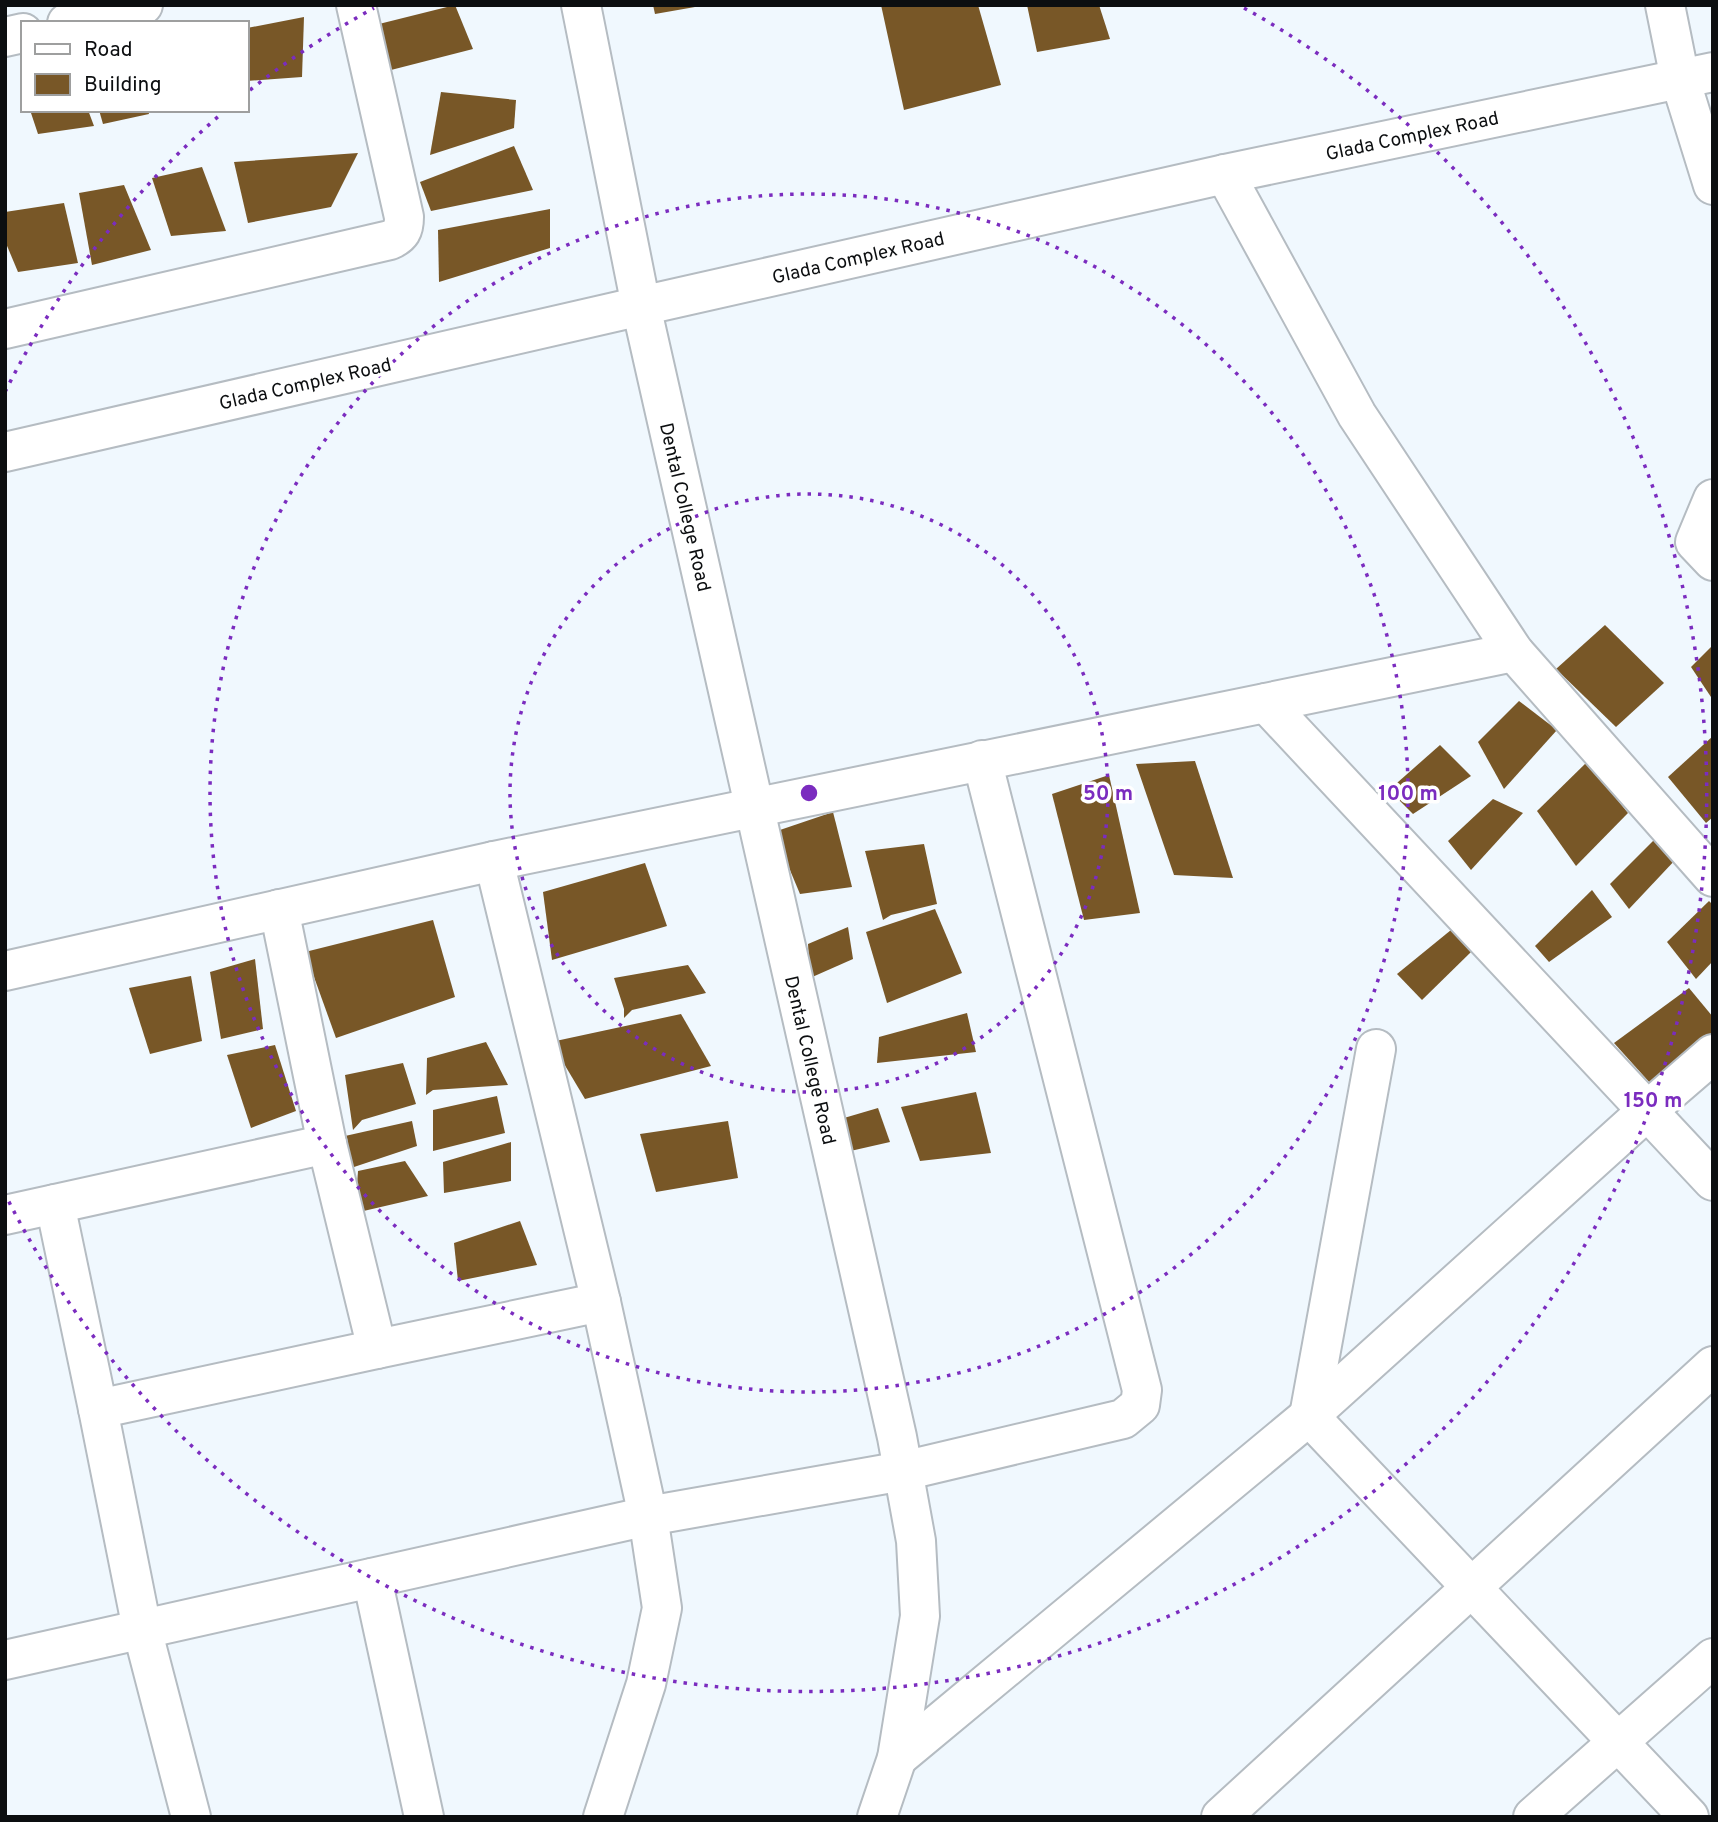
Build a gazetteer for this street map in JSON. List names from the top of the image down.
{
  "streets": {
    "street": ["Glada Complex Road", "Dental College Road"]
  },
  "crossings": [
    ["Glada Complex Road", "Dental College Road"]
  ],
  "legend": ["Road", "Building"],
  "rings": ["50 m", "100 m", "150 m"]
}
